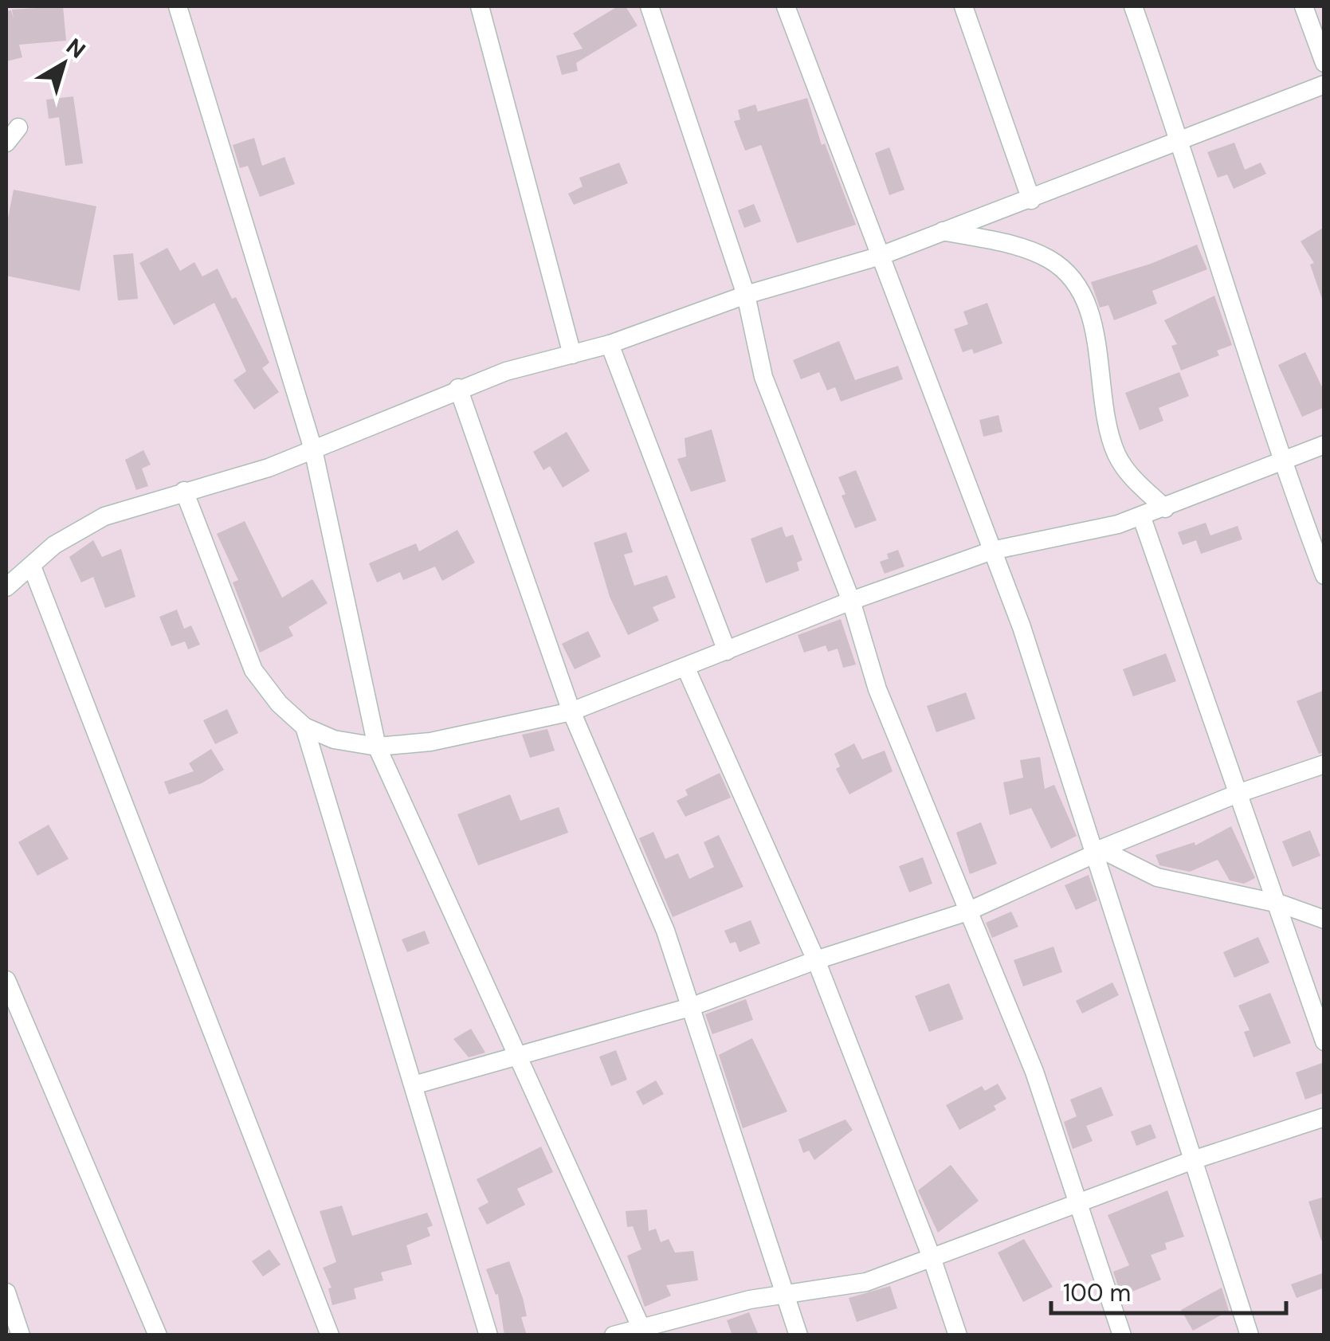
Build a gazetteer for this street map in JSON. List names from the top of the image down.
{
  "scale_bar": "100 m",
  "north": "top right"
}
